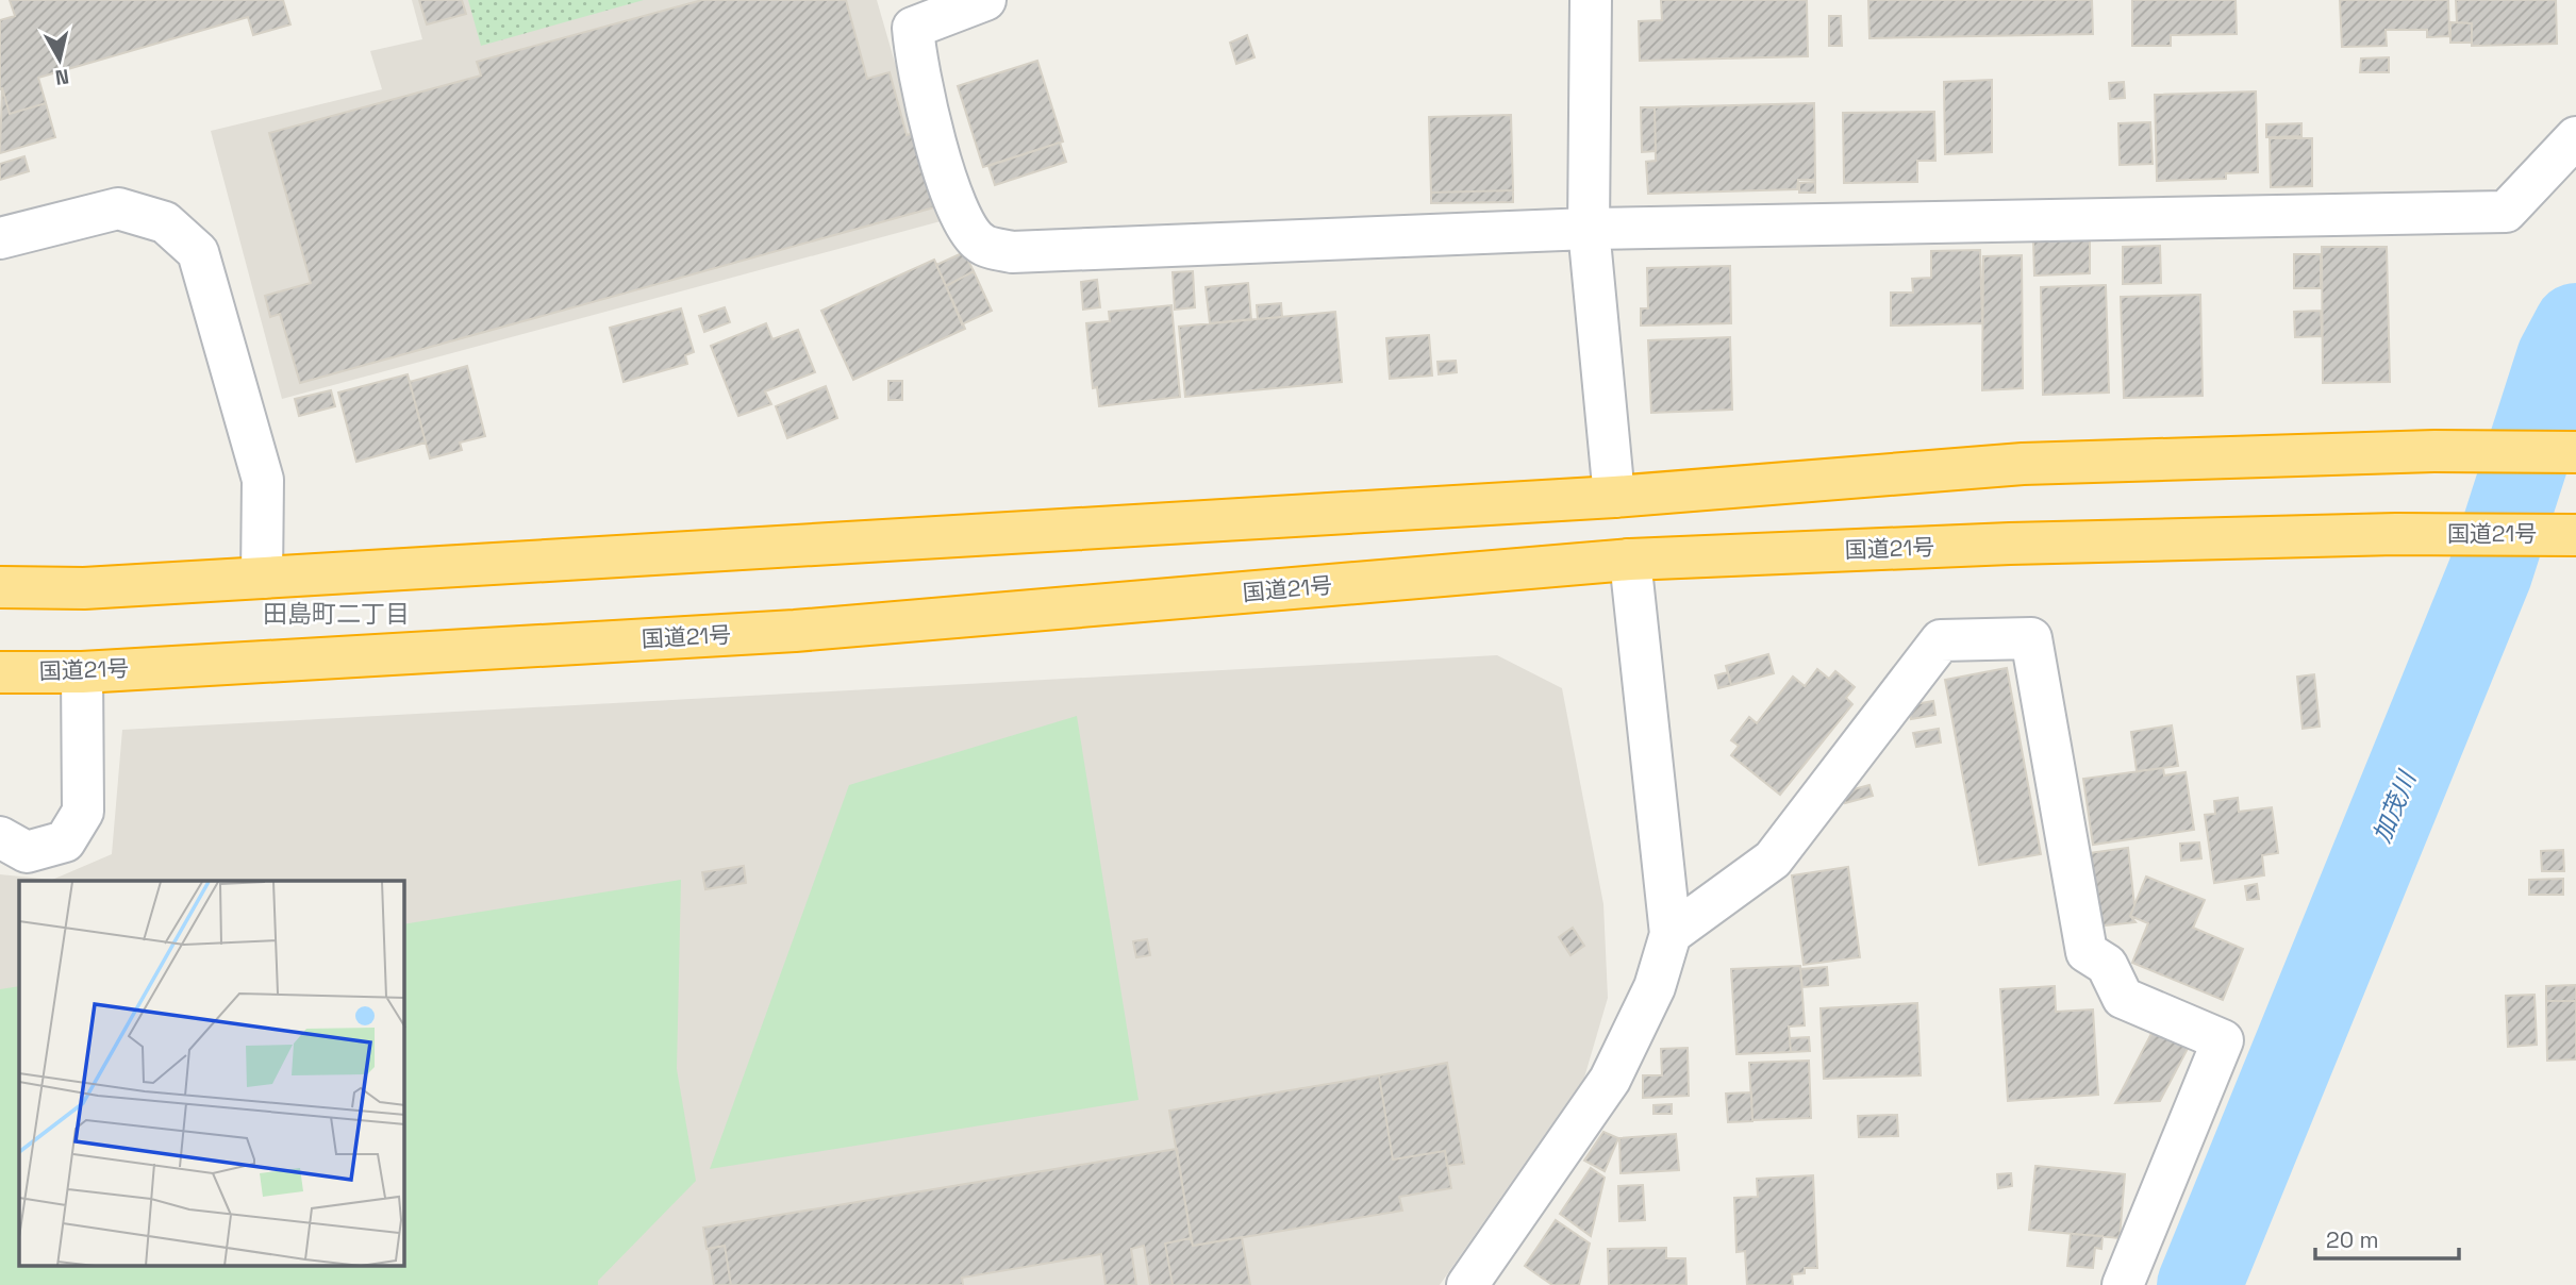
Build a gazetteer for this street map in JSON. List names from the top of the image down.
{
  "streets": {
    "highway": ["国道21号"]
  },
  "districts": ["田島町二丁目"],
  "water": ["加茂川"],
  "scale_bar": "20 m",
  "north": "bottom"
}
